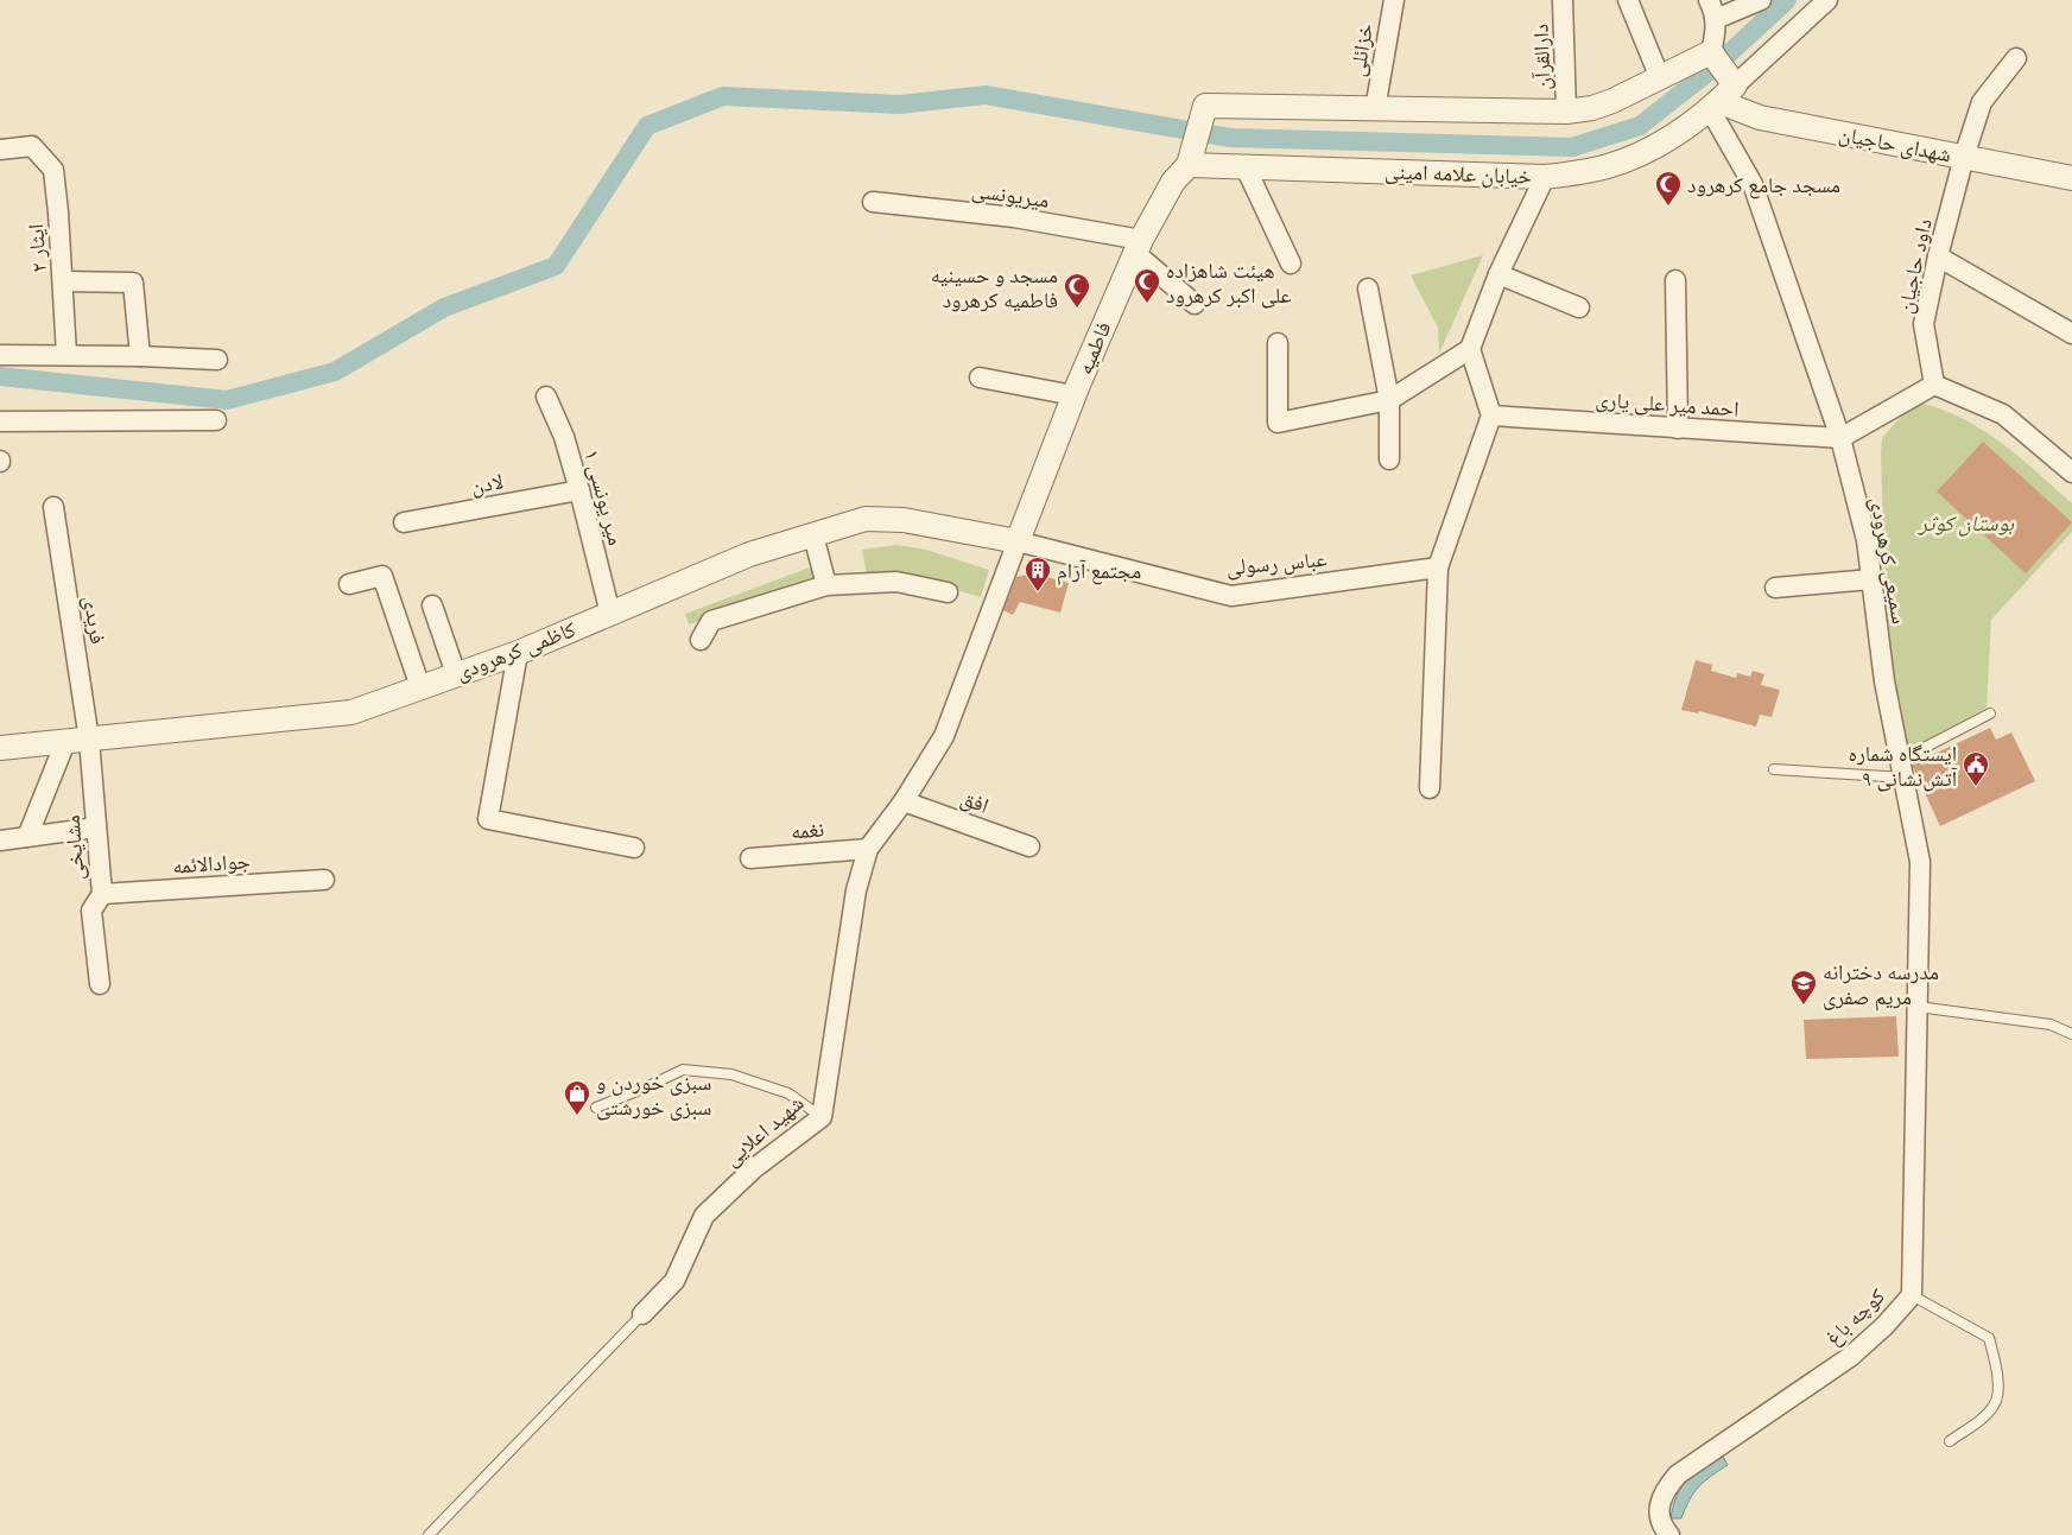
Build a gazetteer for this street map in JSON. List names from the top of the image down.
{
  "streets": {
    "street": [
      "خزائلی",
      "دارالقرآن",
      "شهدای حاجیان",
      "خیابان علامه امینی",
      "میریونسی",
      "ایثار ۲",
      "داود حاجیان",
      "فاطمیه",
      "احمد میر علی یاری",
      "لادن",
      "میر یونسی ۱",
      "سمیعی کرهرودی",
      "عباس رسولی",
      "فریدی",
      "کاظمی کرهرودی",
      "افق",
      "نغمه",
      "مشایخی",
      "جوادالائمه",
      "شهید اعلایی",
      "کوچه باغ"
    ]
  },
  "crossings": [
    ["شهدای حاجیان", "خیابان علامه امینی"],
    ["شهدای حاجیان", "داود حاجیان"],
    ["شهدای حاجیان", "سمیعی کرهرودی"],
    ["خیابان علامه امینی", "فاطمیه"],
    ["خیابان علامه امینی", "سمیعی کرهرودی"],
    ["میریونسی", "فاطمیه"],
    ["فاطمیه", "عباس رسولی"],
    ["فاطمیه", "کاظمی کرهرودی"],
    ["فاطمیه", "شهید اعلایی"],
    ["احمد میر علی یاری", "سمیعی کرهرودی"],
    ["لادن", "میر یونسی ۱"],
    ["میر یونسی ۱", "کاظمی کرهرودی"],
    ["سمیعی کرهرودی", "کوچه باغ"],
    ["عباس رسولی", "کاظمی کرهرودی"],
    ["عباس رسولی", "شهید اعلایی"],
    ["فریدی", "کاظمی کرهرودی"],
    ["فریدی", "مشایخی"],
    ["کاظمی کرهرودی", "مشایخی"],
    ["کاظمی کرهرودی", "شهید اعلایی"],
    ["افق", "شهید اعلایی"],
    ["نغمه", "شهید اعلایی"],
    ["مشایخی", "جوادالائمه"]
  ],
  "parks": ["بوستان کوثر"],
  "places": {
    "mosque": ["مسجد جامع کرهرود", "هیئت شاهزاده علی اکبر کرهرود", "مسجد و حسینیه فاطمیه کرهرود"],
    "building": ["مجتمع آرام"],
    "public building": ["ایستگاه شماره ۹ آتش‌نشانی"],
    "school or university": ["مدرسه دخترانه مریم صفری"],
    "shop": ["سبزی خوردن و سبزی خورشتی"]
  }
}
